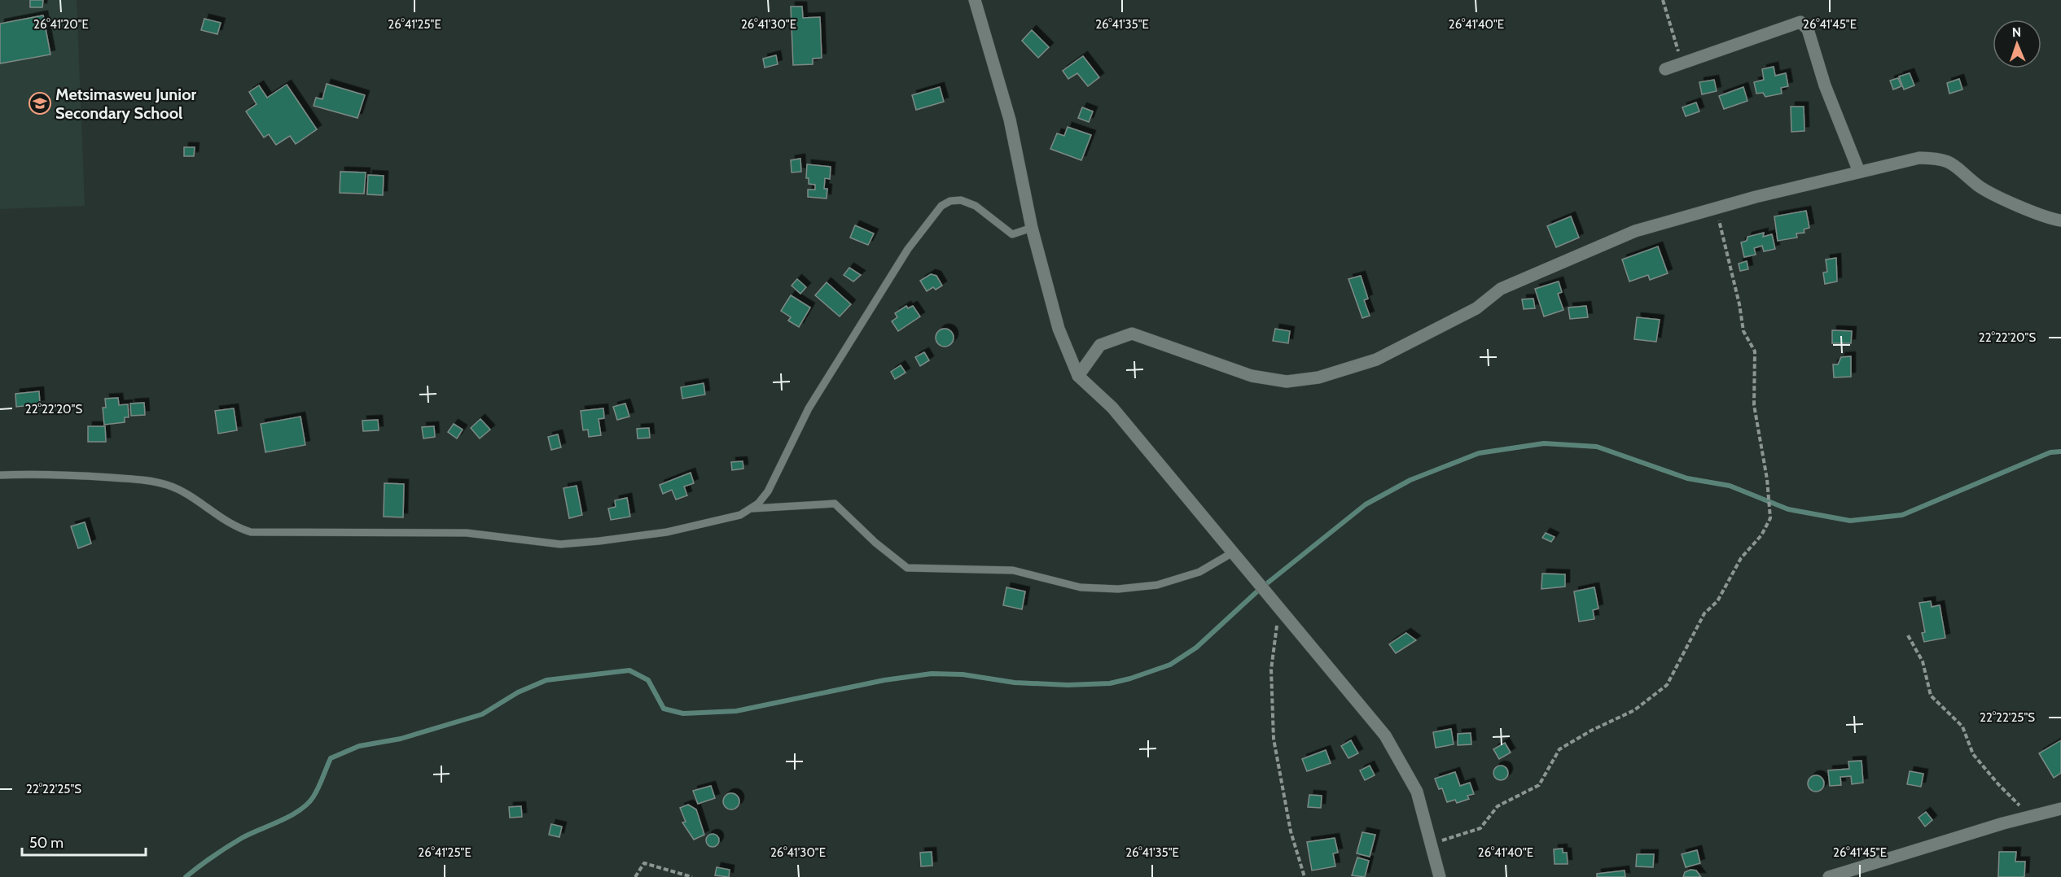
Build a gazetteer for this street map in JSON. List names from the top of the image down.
{
  "places": {
    "school or university": ["Metsimasweu Junior Secondary School"]
  },
  "scale_bar": "50 m",
  "north": "top",
  "coordinates": [
    "26°41'20\"E",
    "26°41'25\"E",
    "26°41'30\"E",
    "26°41'35\"E",
    "26°41'40\"E",
    "26°41'45\"E",
    "22°22'20\"S",
    "22°22'25\"S"
  ]
}
